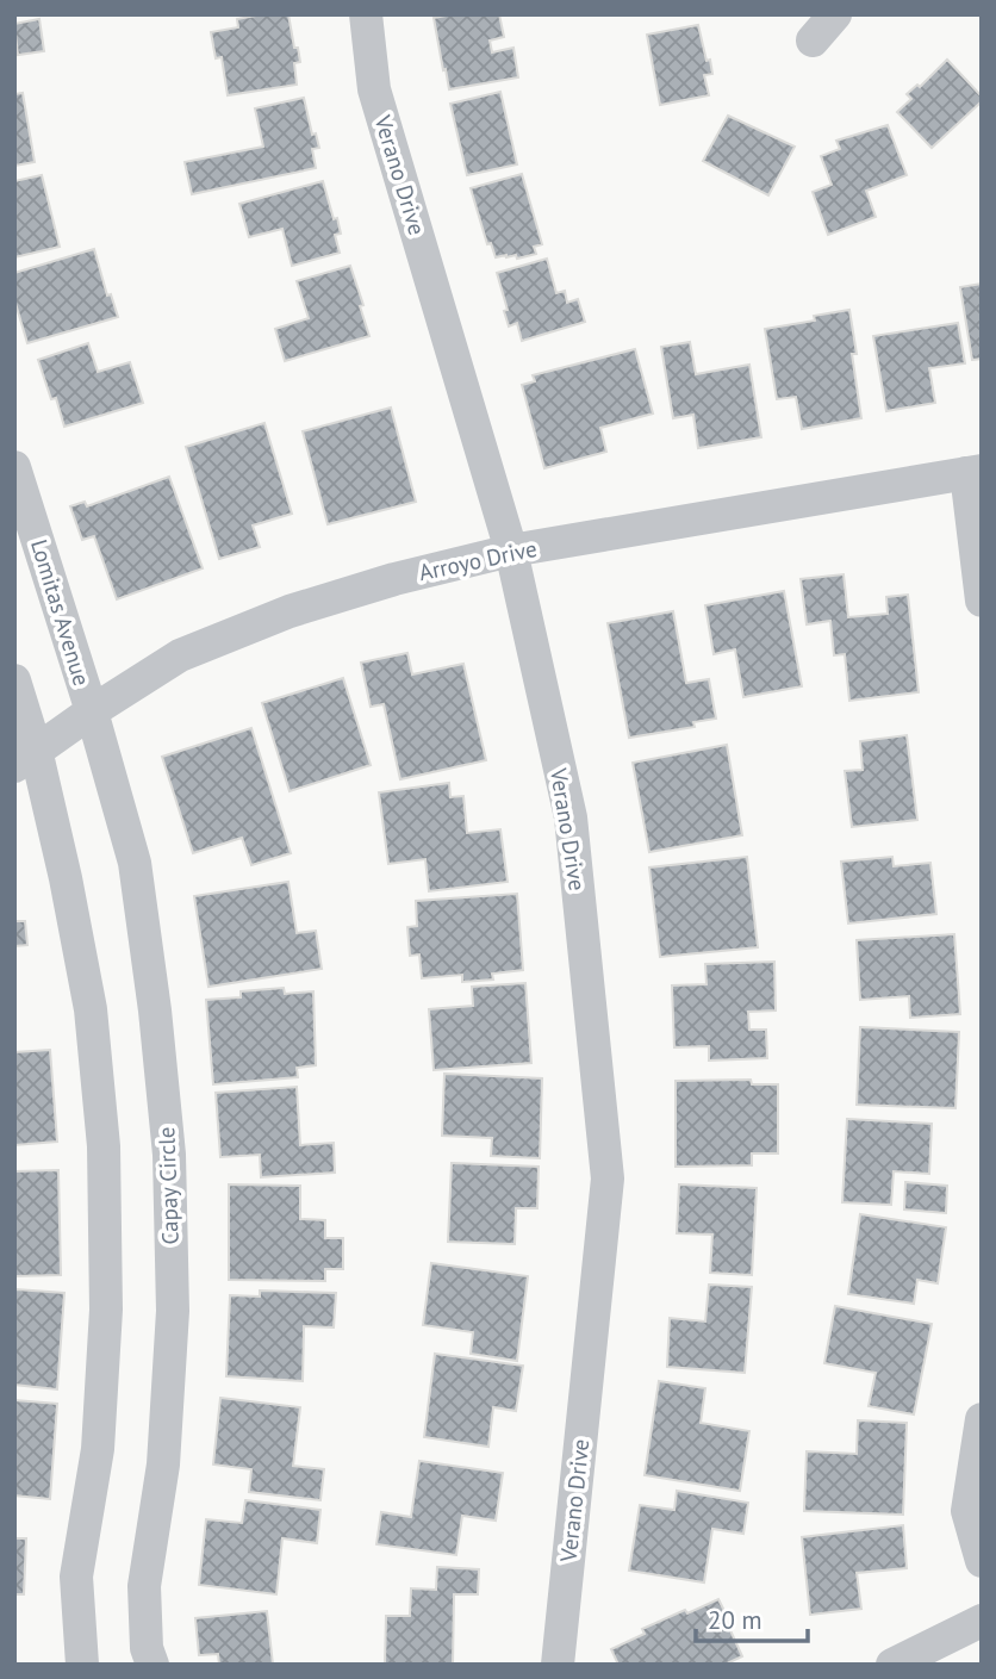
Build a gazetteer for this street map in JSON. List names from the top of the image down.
{
  "streets": {
    "street": [
      "Verano Drive",
      "Arroyo Drive",
      "Lomitas Avenue",
      "Capay Circle"
    ]
  },
  "crossings": [
    ["Verano Drive", "Arroyo Drive"],
    ["Arroyo Drive", "Lomitas Avenue"],
    ["Arroyo Drive", "Capay Circle"],
    ["Lomitas Avenue", "Capay Circle"]
  ],
  "scale_bar": "20 m"
}
